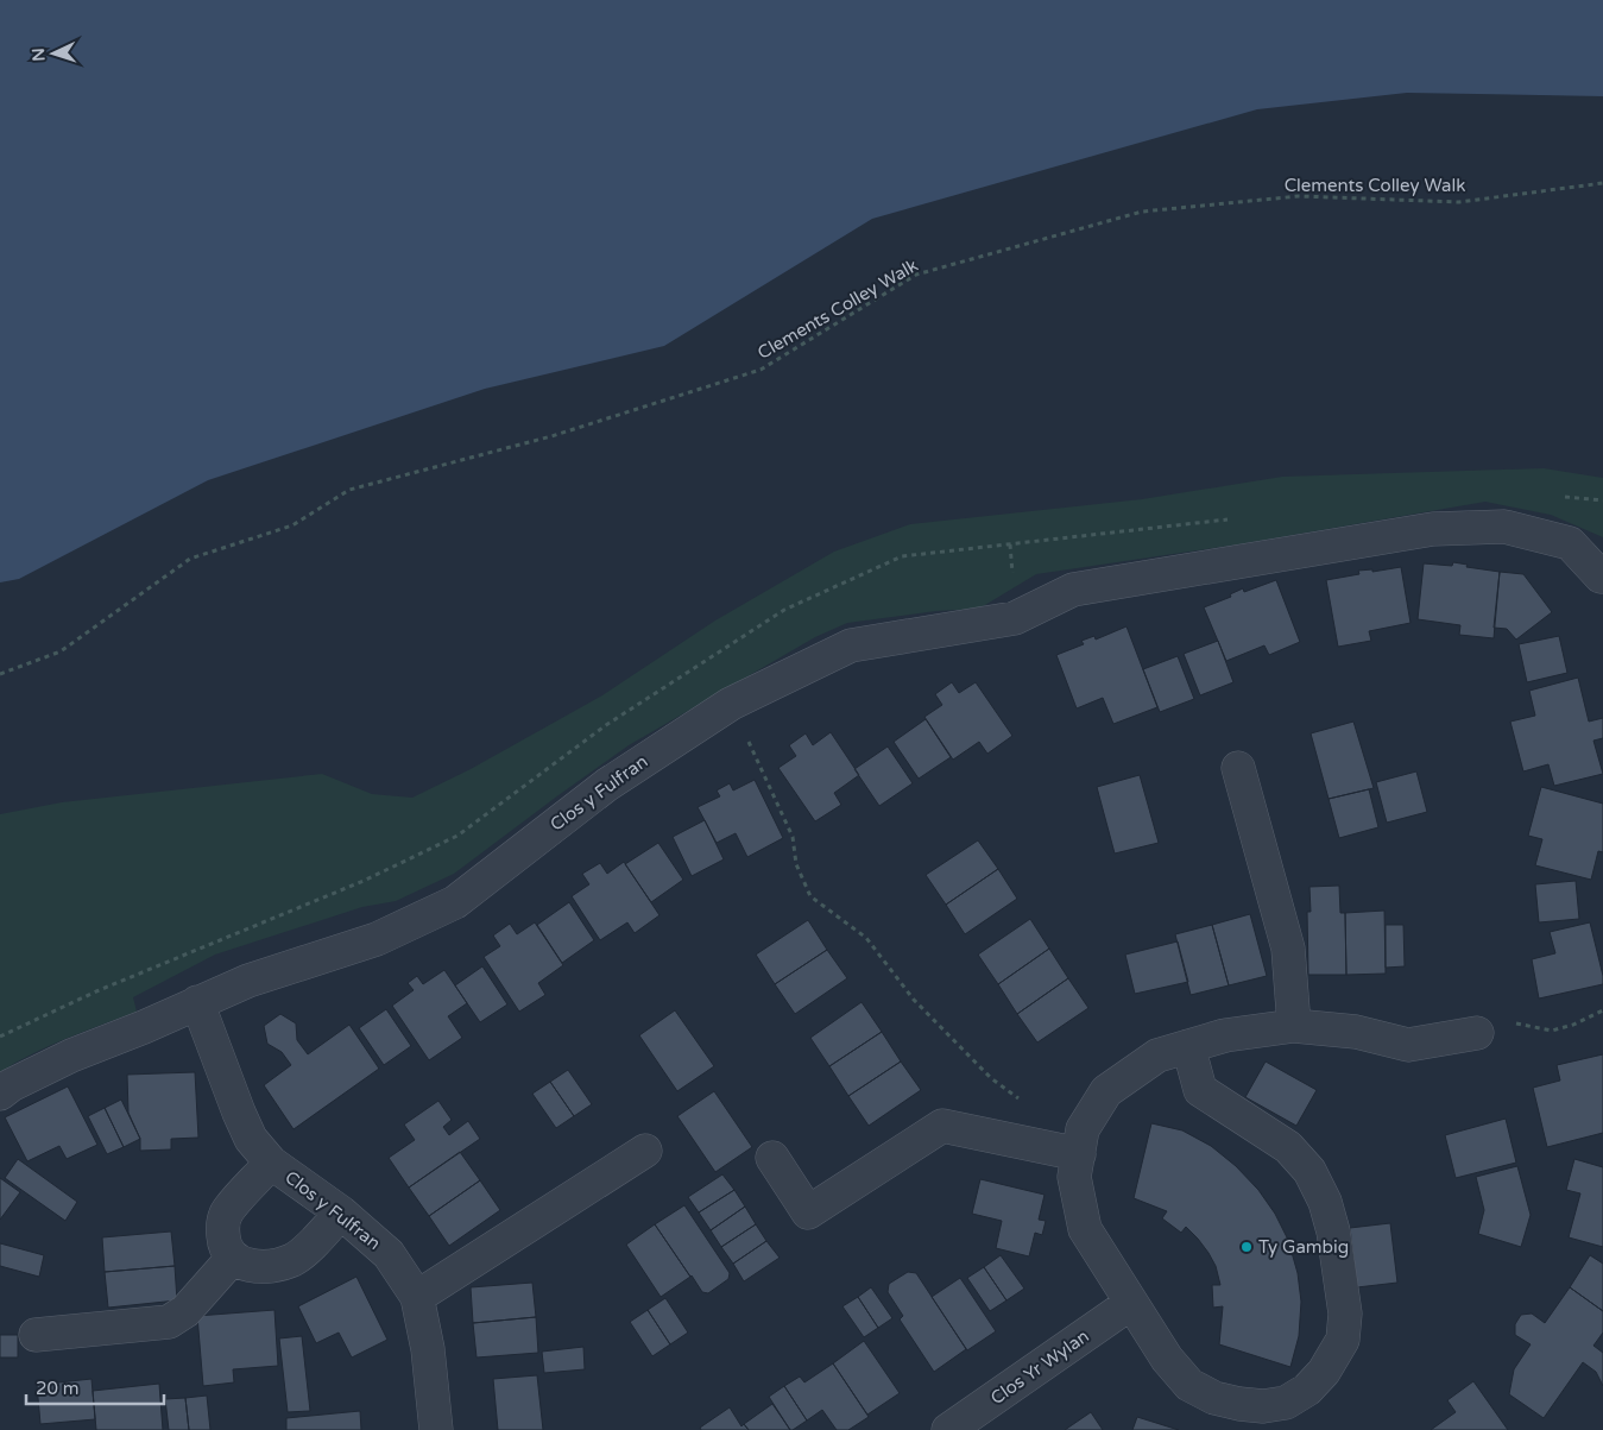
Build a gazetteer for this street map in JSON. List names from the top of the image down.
{
  "streets": {
    "street": ["Clos y Fulfran", "Clos Yr Wylan"],
    "path": ["Clements Colley Walk"]
  },
  "places": ["Ty Gambig"],
  "scale_bar": "20 m",
  "north": "left"
}
